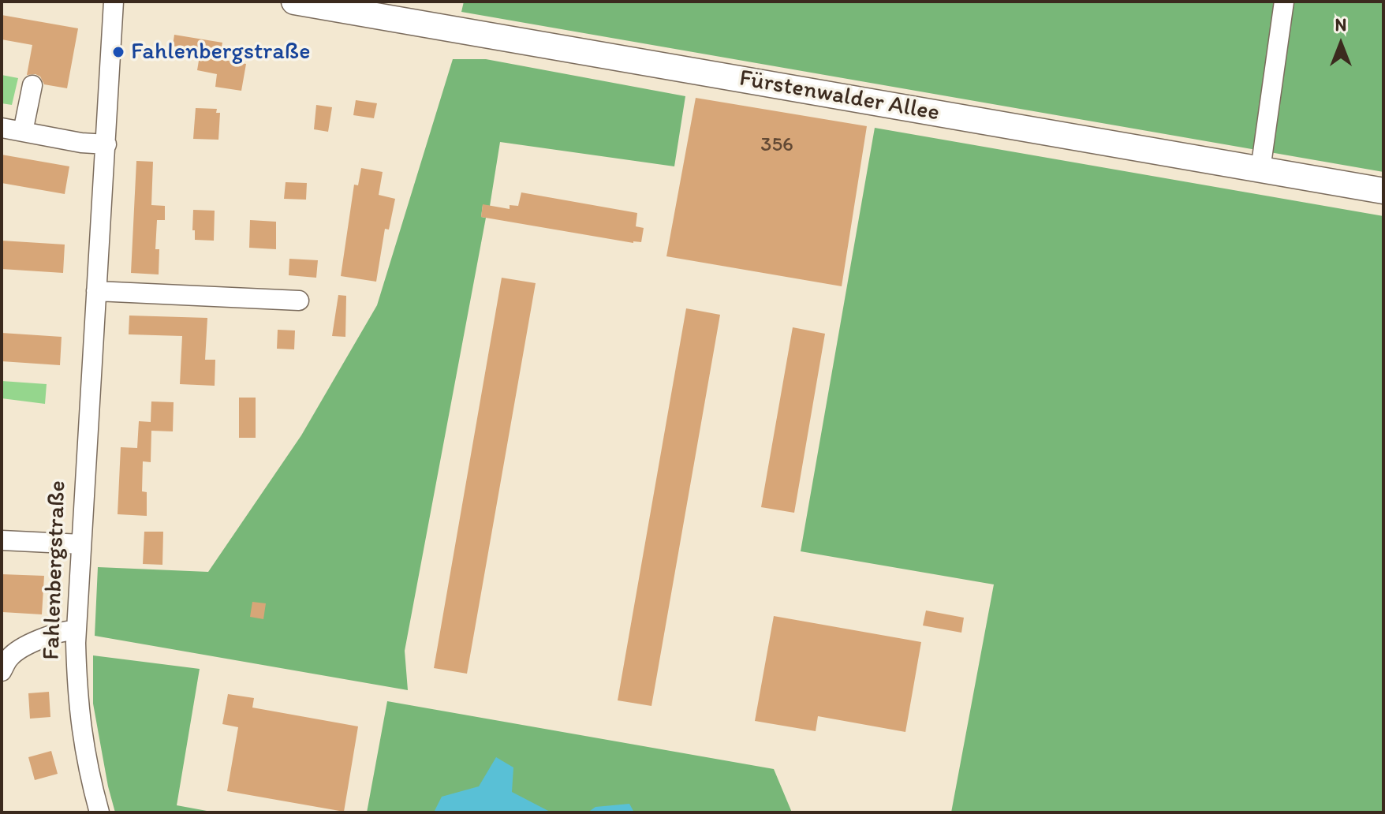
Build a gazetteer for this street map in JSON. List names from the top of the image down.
{
  "streets": {
    "main road": ["Fürstenwalder Allee"],
    "street": ["Fahlenbergstraße"]
  },
  "places": ["Fahlenbergstraße"],
  "house_numbers": ["356"],
  "north": "top"
}
